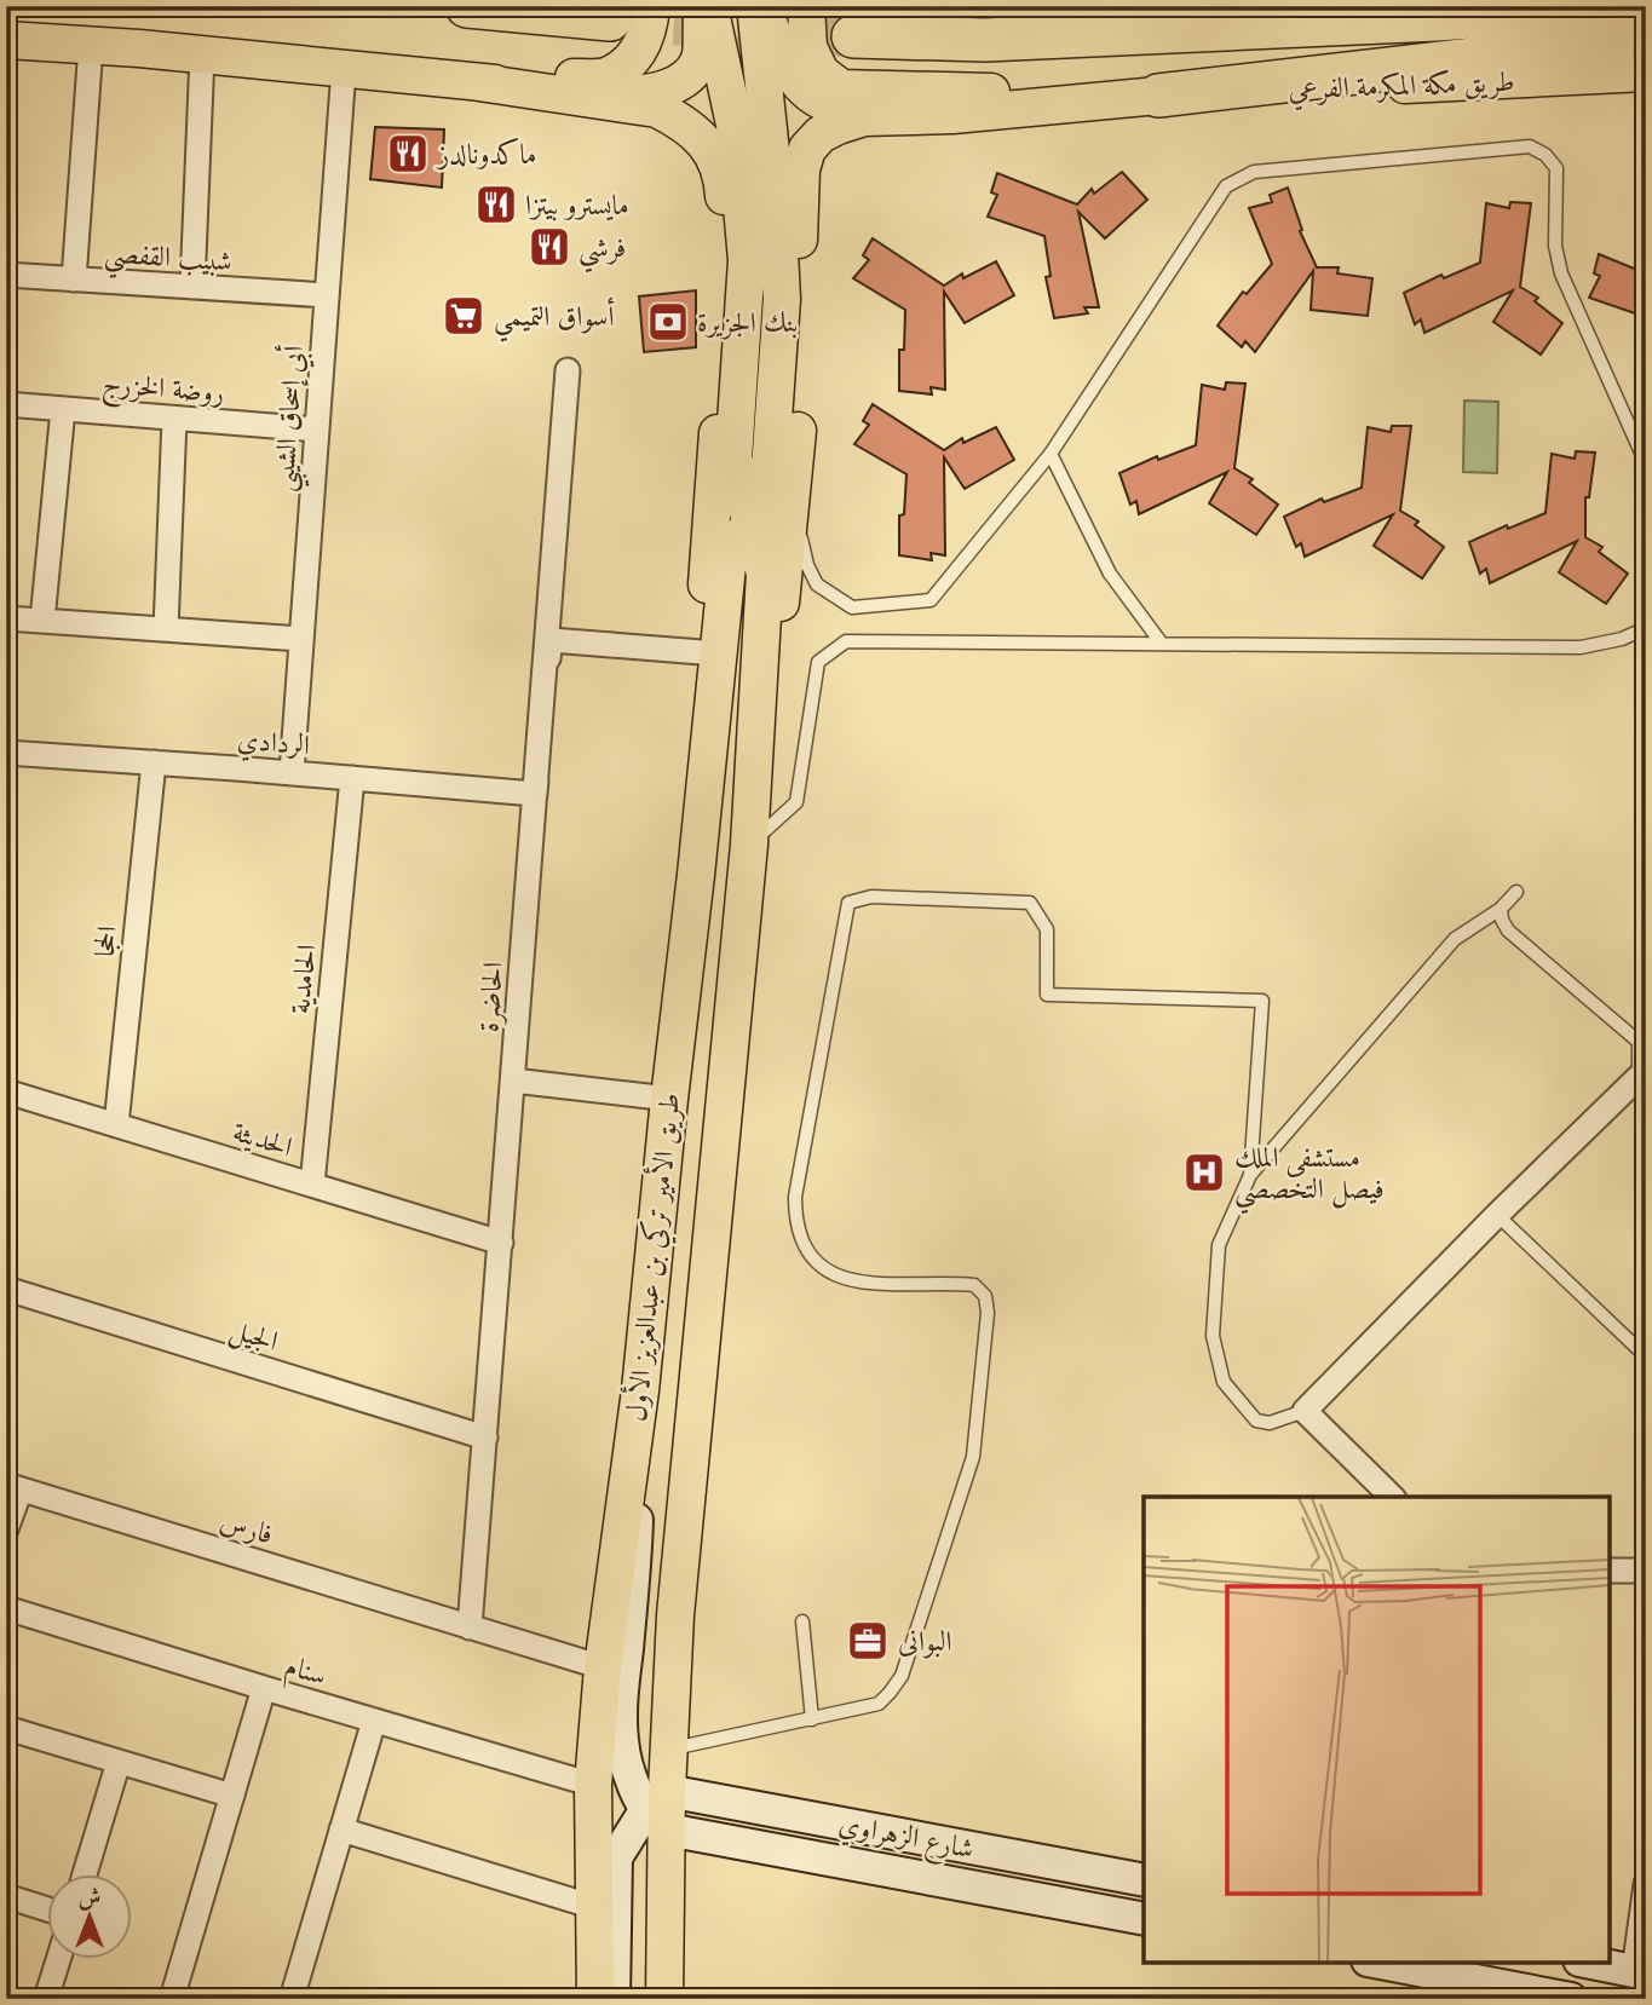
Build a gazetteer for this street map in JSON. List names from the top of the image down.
{
  "streets": {
    "main road": ["طريق مكة المكرمة الفرعي", "طريق الأمير تركي بن عبدالعزيز الأول"],
    "street": [
      "شبيب القفصي",
      "روضة الخزرج",
      "أبي إسحاق الشيبي",
      "الردادي",
      "الحجا",
      "الحامدية",
      "الحاضرة",
      "الحديثة",
      "الجيل",
      "فارس",
      "سنام",
      "شارع الزهراوي"
    ]
  },
  "crossings": [
    ["شبيب القفصي", "أبي إسحاق الشيبي"],
    ["روضة الخزرج", "أبي إسحاق الشيبي"],
    ["أبي إسحاق الشيبي", "الردادي"],
    ["الردادي", "الحجا"],
    ["الردادي", "الحامدية"],
    ["الردادي", "الحاضرة"],
    ["الحجا", "الحديثة"],
    ["الحامدية", "الحديثة"],
    ["الحاضرة", "الحديثة"],
    ["الحاضرة", "الجيل"],
    ["الحاضرة", "فارس"],
    ["طريق الأمير تركي بن عبدالعزيز الأول", "فارس"],
    ["طريق الأمير تركي بن عبدالعزيز الأول", "سنام"],
    ["طريق الأمير تركي بن عبدالعزيز الأول", "شارع الزهراوي"]
  ],
  "places": {
    "restaurant": ["ماكدونالدز", "مايسترو بيتزا", "فرشي"],
    "supermarket": ["أسواق التميمي"],
    "bank": ["بنك الجزيرة"],
    "hospital": ["مستشفى الملك فيصل التخصصي"],
    "office": ["البوانى"]
  },
  "north": "top"
}
